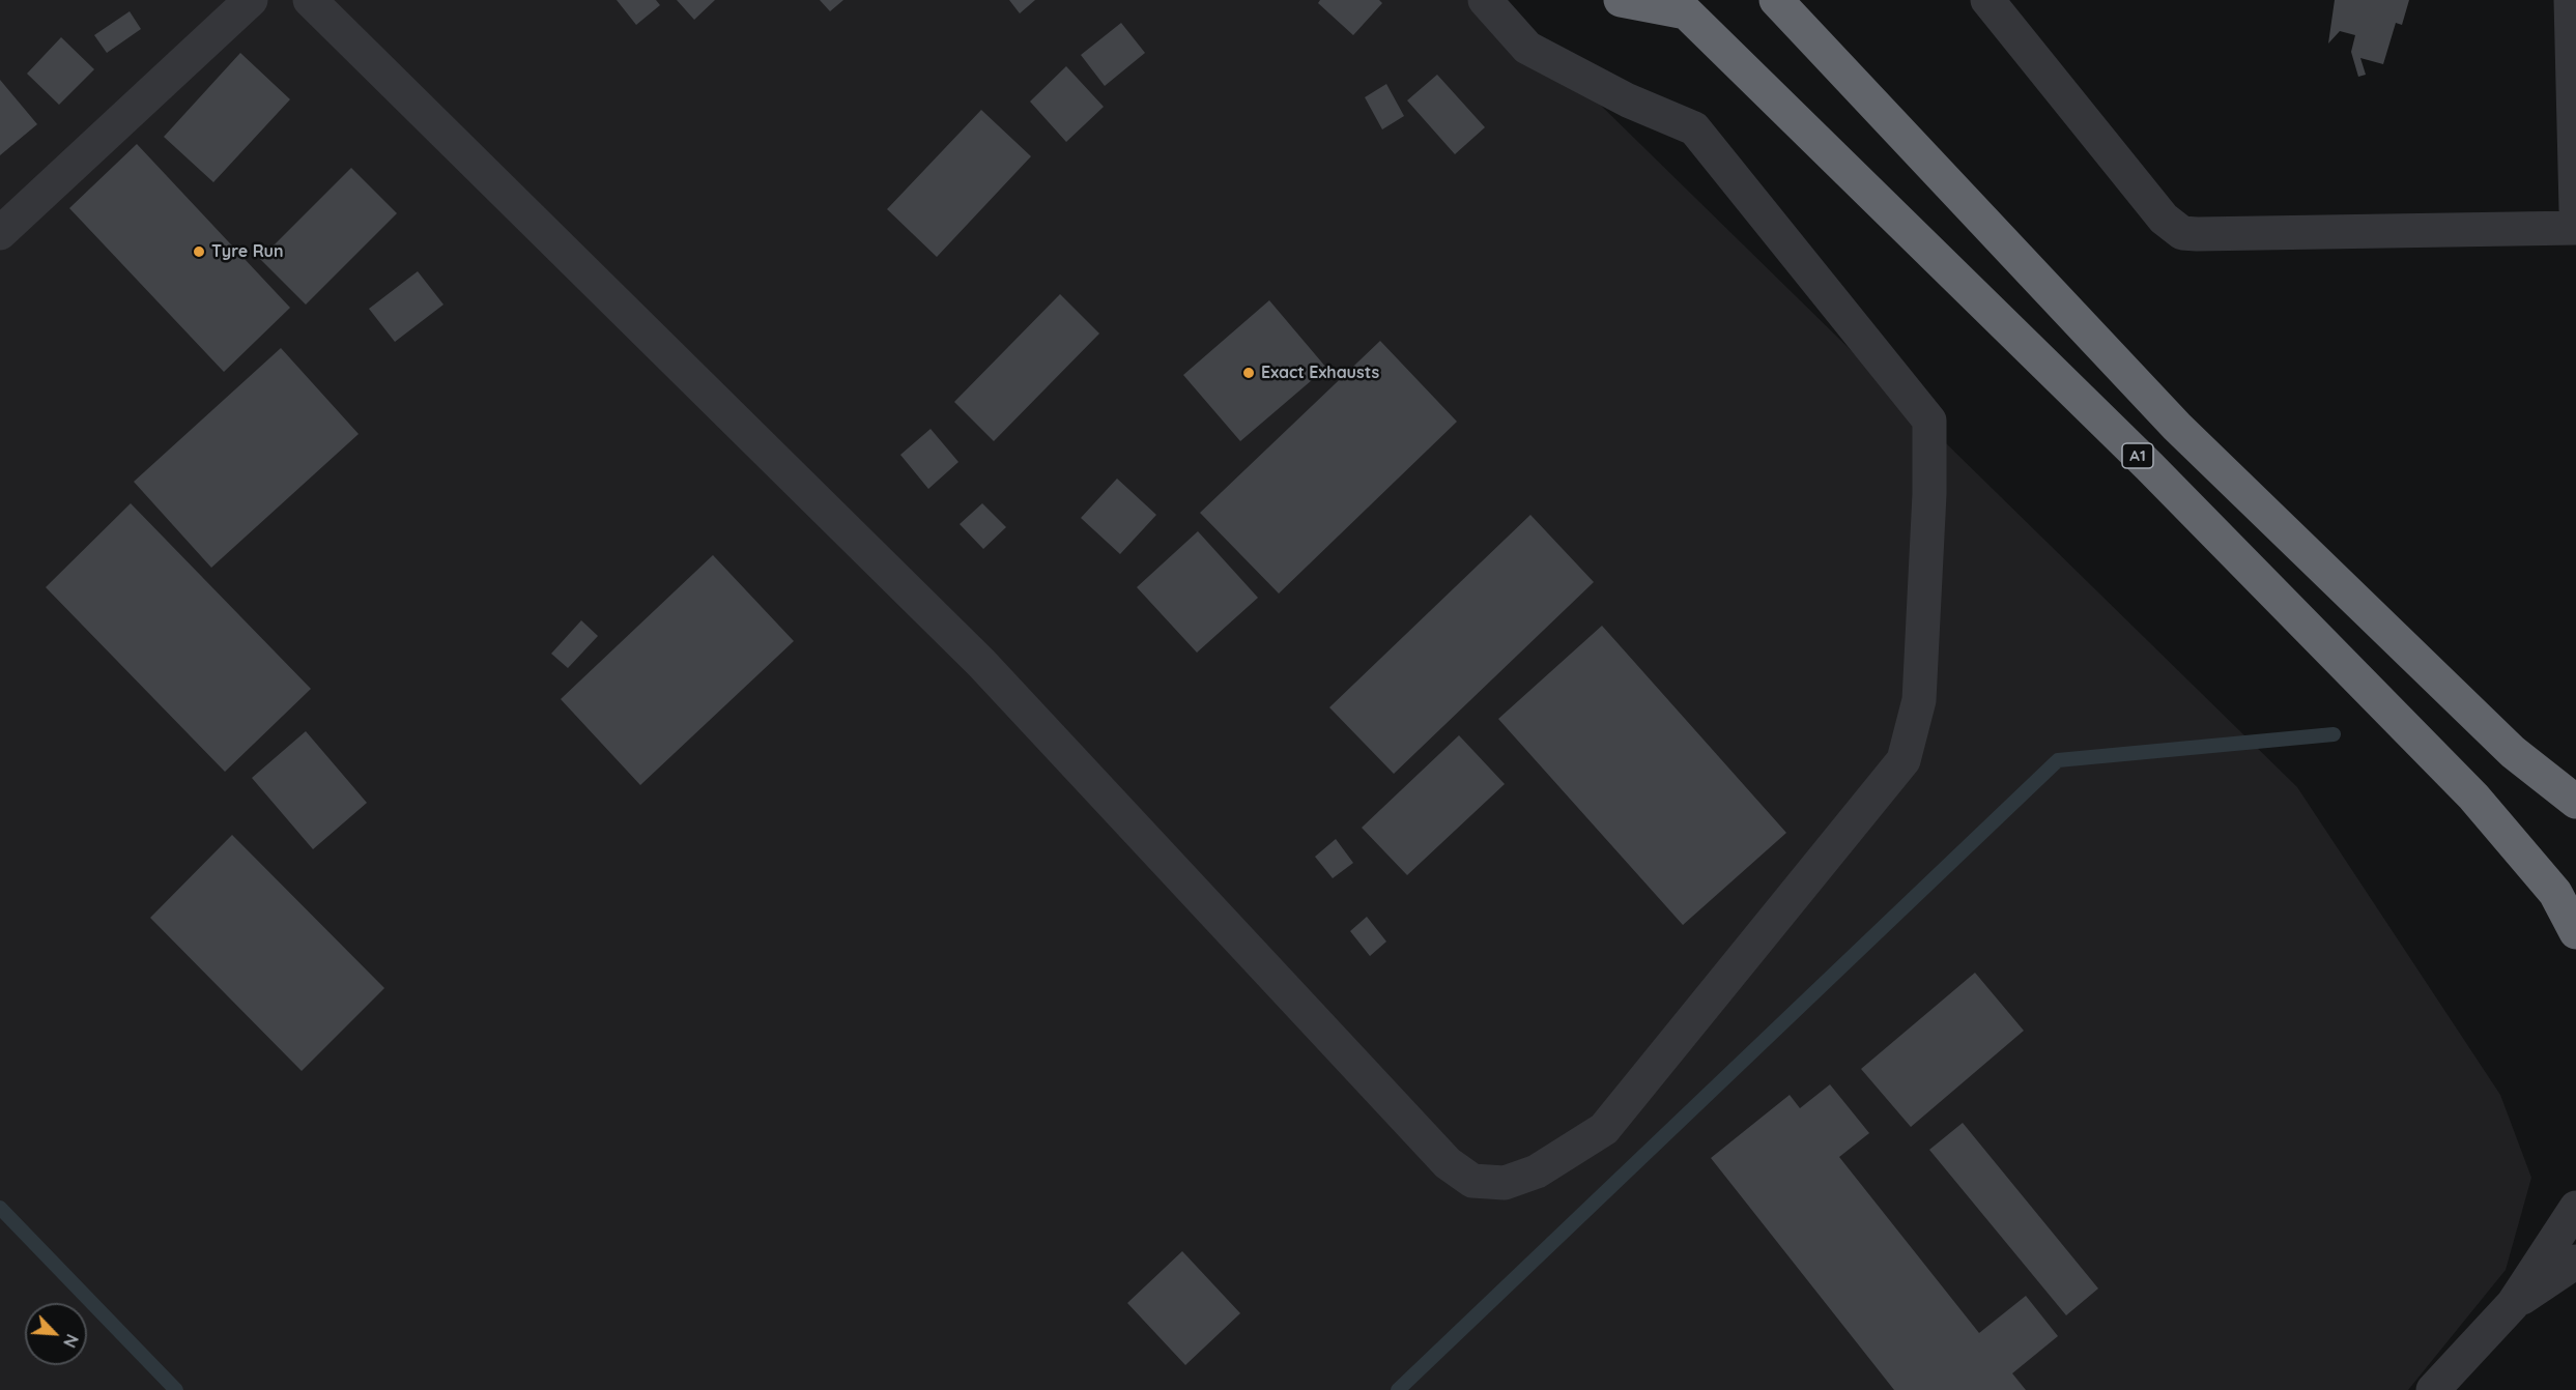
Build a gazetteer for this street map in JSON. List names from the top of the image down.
{
  "streets": {
    "highway": ["A1"]
  },
  "places": ["Tyre Run", "Exact Exhausts"],
  "north": "bottom right"
}
